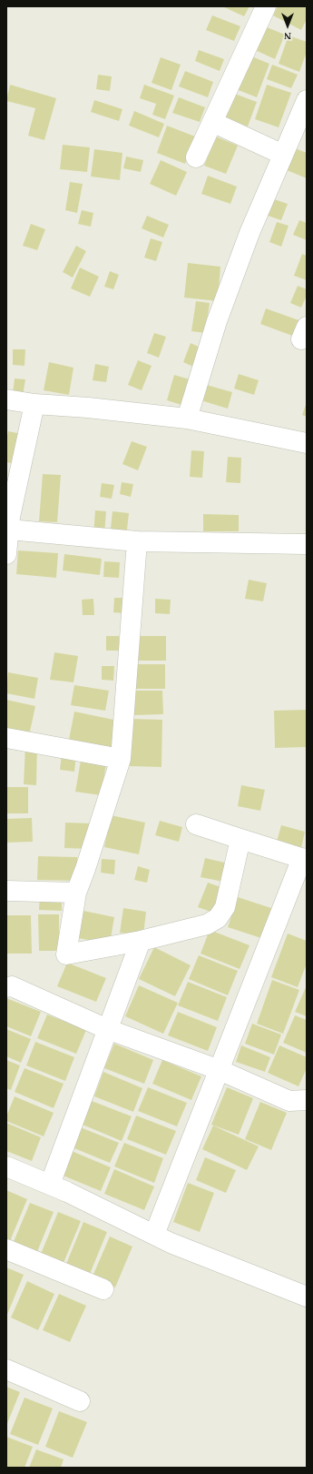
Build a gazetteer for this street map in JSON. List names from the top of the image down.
{
  "north": "bottom"
}
